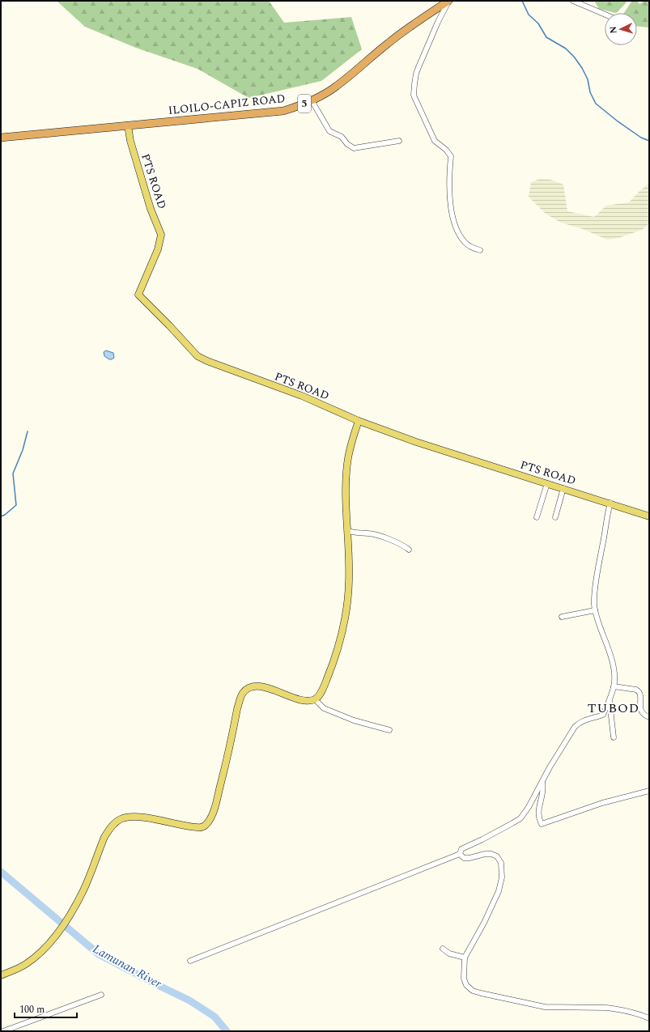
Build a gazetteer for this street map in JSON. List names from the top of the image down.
{
  "streets": {
    "highway": ["5", "ILOILO-CAPIZ ROAD"],
    "main road": ["PTS ROAD"]
  },
  "crossings": [
    ["5", "ILOILO-CAPIZ ROAD"],
    ["5", "PTS ROAD"],
    ["ILOILO-CAPIZ ROAD", "PTS ROAD"]
  ],
  "districts": ["TUBOD"],
  "water": ["Lamunan River"],
  "scale_bar": "100 m",
  "north": "left"
}
